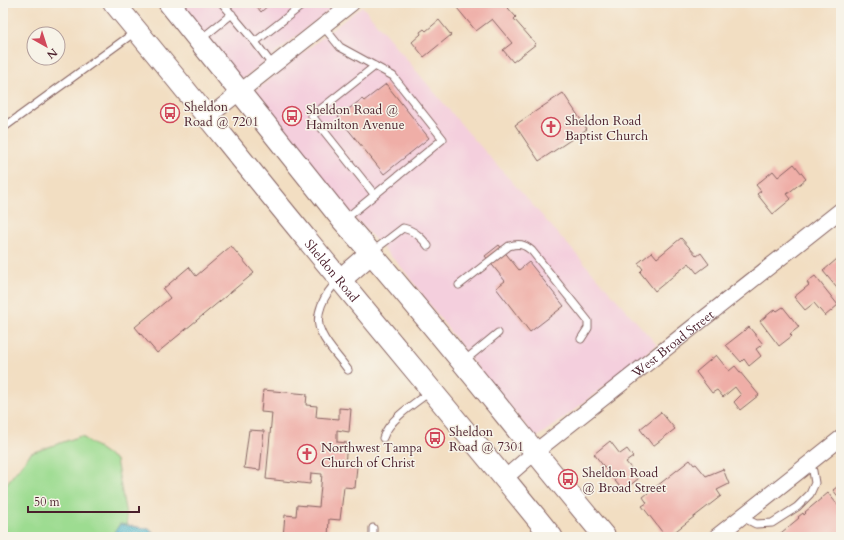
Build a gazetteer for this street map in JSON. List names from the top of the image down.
{
  "streets": {
    "main road": ["Sheldon Road"],
    "street": ["West Broad Street"]
  },
  "crossings": [
    ["Sheldon Road", "West Broad Street"]
  ],
  "places": {
    "bus stop": [
      "Sheldon Road @ 7201",
      "Sheldon Road @ Hamilton Avenue",
      "Sheldon Road @ 7301",
      "Sheldon Road @ Broad Street"
    ],
    "church": ["Sheldon Road Baptist Church", "Northwest Tampa Church of Christ"]
  },
  "scale_bar": "50 m",
  "north": "bottom right"
}
